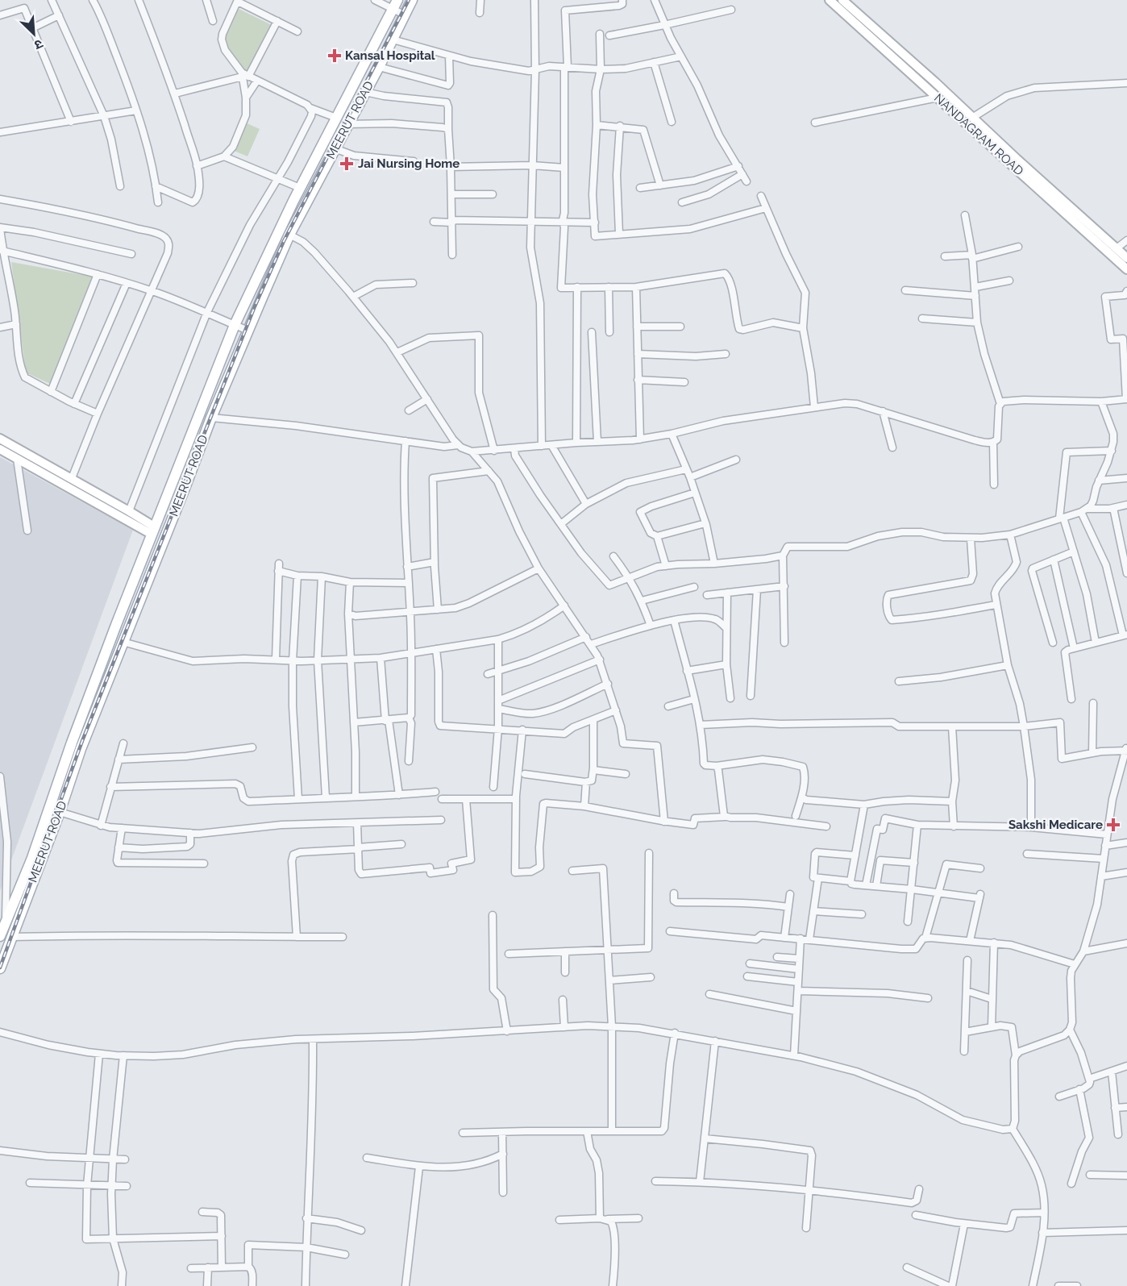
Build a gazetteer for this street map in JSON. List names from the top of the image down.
{
  "streets": {
    "main road": ["MEERUT ROAD"],
    "street": ["NANDAGRAM ROAD"]
  },
  "places": {
    "health": ["Kansal Hospital", "Jai Nursing Home", "Sakshi Medicare"]
  },
  "north": "bottom right"
}
